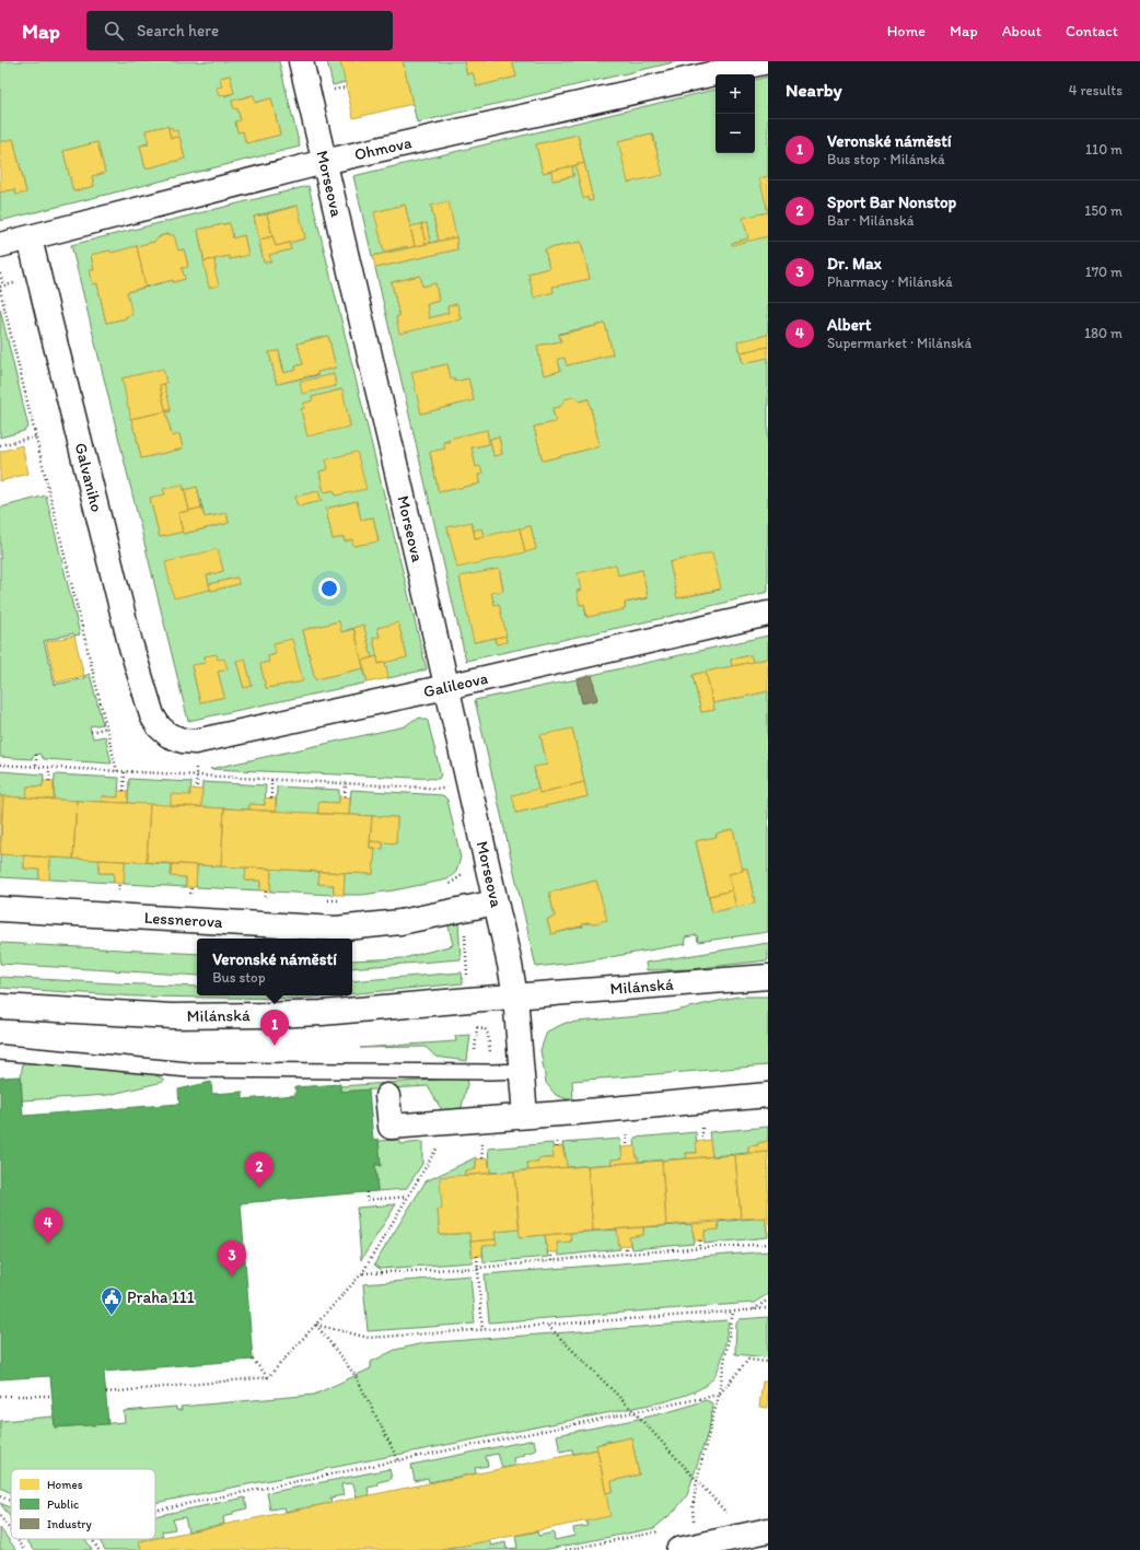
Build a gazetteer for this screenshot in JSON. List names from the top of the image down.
{
  "streets": {
    "street": [
      "Ohmova",
      "Morseova",
      "Galvaniho",
      "Galileova",
      "Lessnerova",
      "Milánská"
    ]
  },
  "crossings": [
    ["Ohmova", "Morseova"],
    ["Ohmova", "Galvaniho"],
    ["Morseova", "Galileova"],
    ["Morseova", "Lessnerova"],
    ["Morseova", "Milánská"],
    ["Galvaniho", "Galileova"]
  ],
  "places": {
    "public building": ["Praha 111"]
  },
  "legend": ["Homes", "Public", "Industry"],
  "page": {
    "header": "Map",
    "search": "Search here",
    "nav": [
      "Home",
      "Map",
      "About",
      "Contact"
    ],
    "heading": ["Nearby", "4 results"],
    "map_buttons": ["+", "−"],
    "list": [
      {
        "mark": "1",
        "name": "Veronské náměstí",
        "note": "Bus stop · Milánská",
        "value": "110 m"
      },
      {
        "mark": "2",
        "name": "Sport Bar Nonstop",
        "note": "Bar · Milánská",
        "value": "150 m"
      },
      {
        "mark": "3",
        "name": "Dr. Max",
        "note": "Pharmacy · Milánská",
        "value": "170 m"
      },
      {
        "mark": "4",
        "name": "Albert",
        "note": "Supermarket · Milánská",
        "value": "180 m"
      }
    ],
    "popup": ["Veronské náměstí", "Bus stop"],
    "pins": [
      "1",
      "2",
      "4",
      "3"
    ]
  }
}
